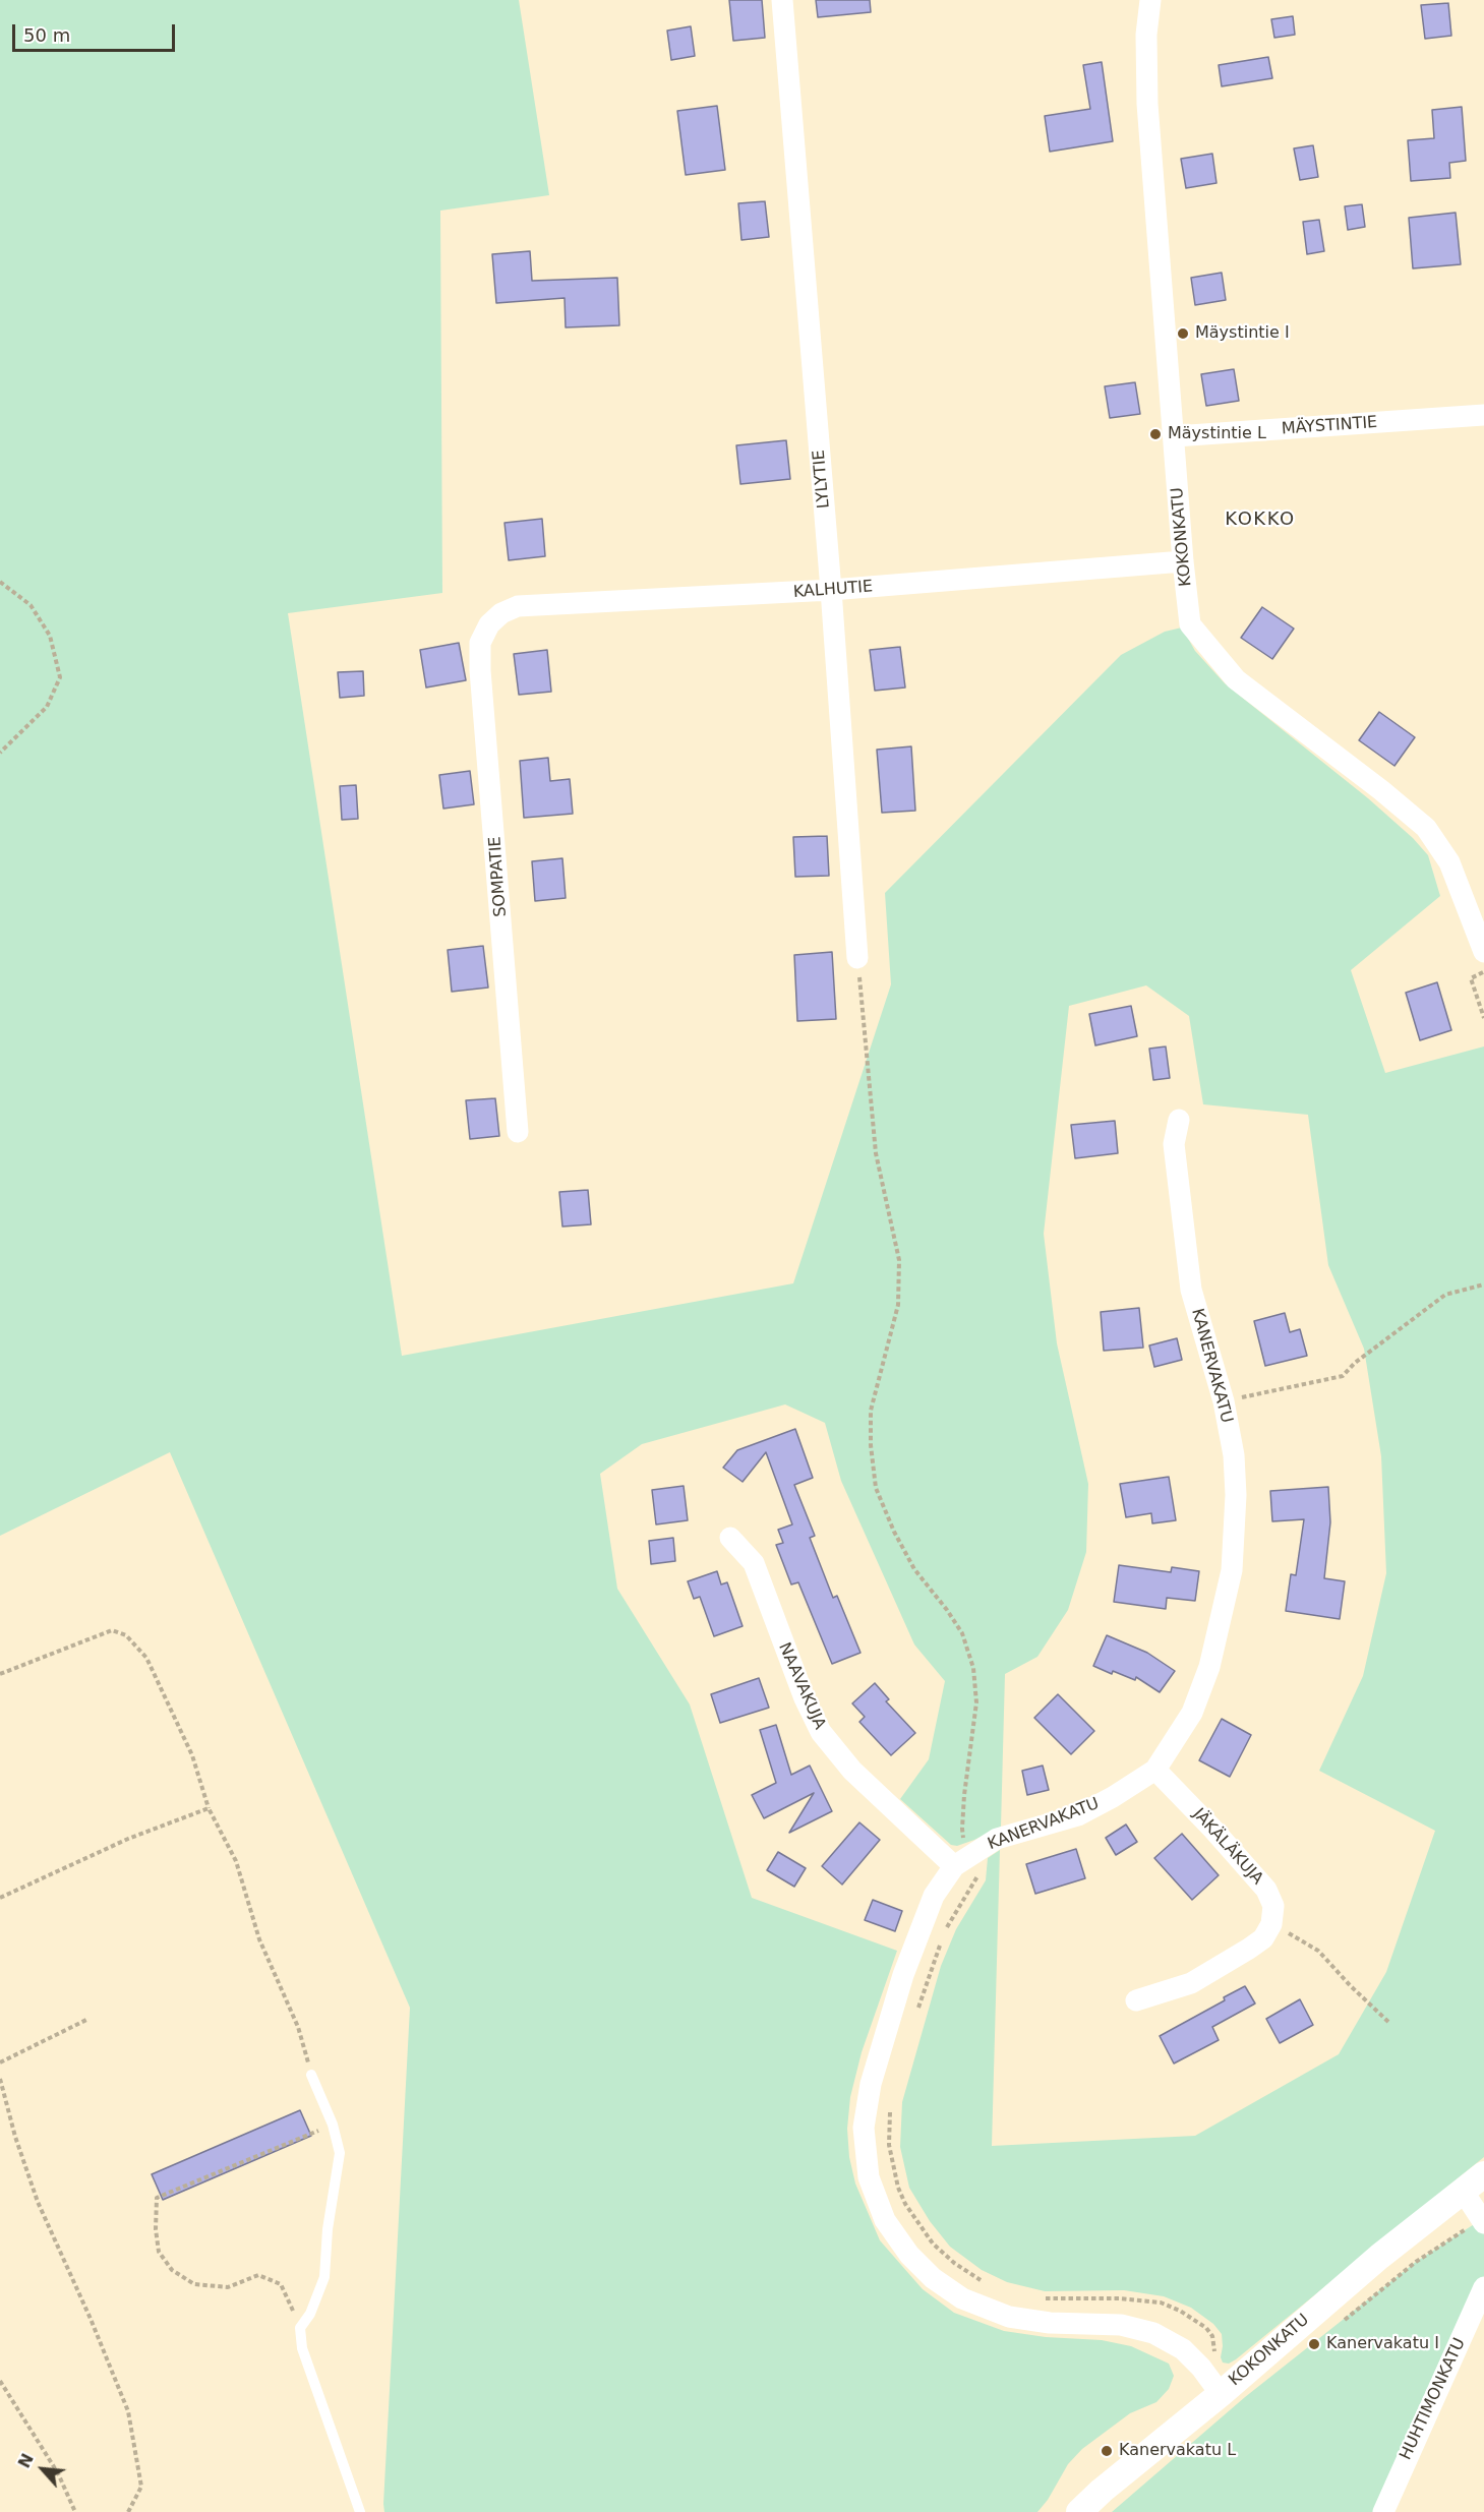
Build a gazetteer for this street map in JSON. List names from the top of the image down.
{
  "streets": {
    "street": [
      "MÄYSTINTIE",
      "LYLYTIE",
      "KOKONKATU",
      "KALHUTIE",
      "SOMPATIE",
      "KANERVAKATU",
      "NAAVAKUJA",
      "JÄKÄLÄKUJA",
      "HUHTIMONKATU"
    ]
  },
  "crossings": [
    ["MÄYSTINTIE", "KOKONKATU"],
    ["LYLYTIE", "KALHUTIE"],
    ["KOKONKATU", "KALHUTIE"],
    ["KOKONKATU", "KANERVAKATU"],
    ["KALHUTIE", "SOMPATIE"],
    ["KANERVAKATU", "NAAVAKUJA"],
    ["KANERVAKATU", "JÄKÄLÄKUJA"]
  ],
  "districts": ["KOKKO"],
  "places": [
    "Mäystintie I",
    "Mäystintie L",
    "Kanervakatu I",
    "Kanervakatu L"
  ],
  "scale_bar": "50 m",
  "north": "top left"
}
